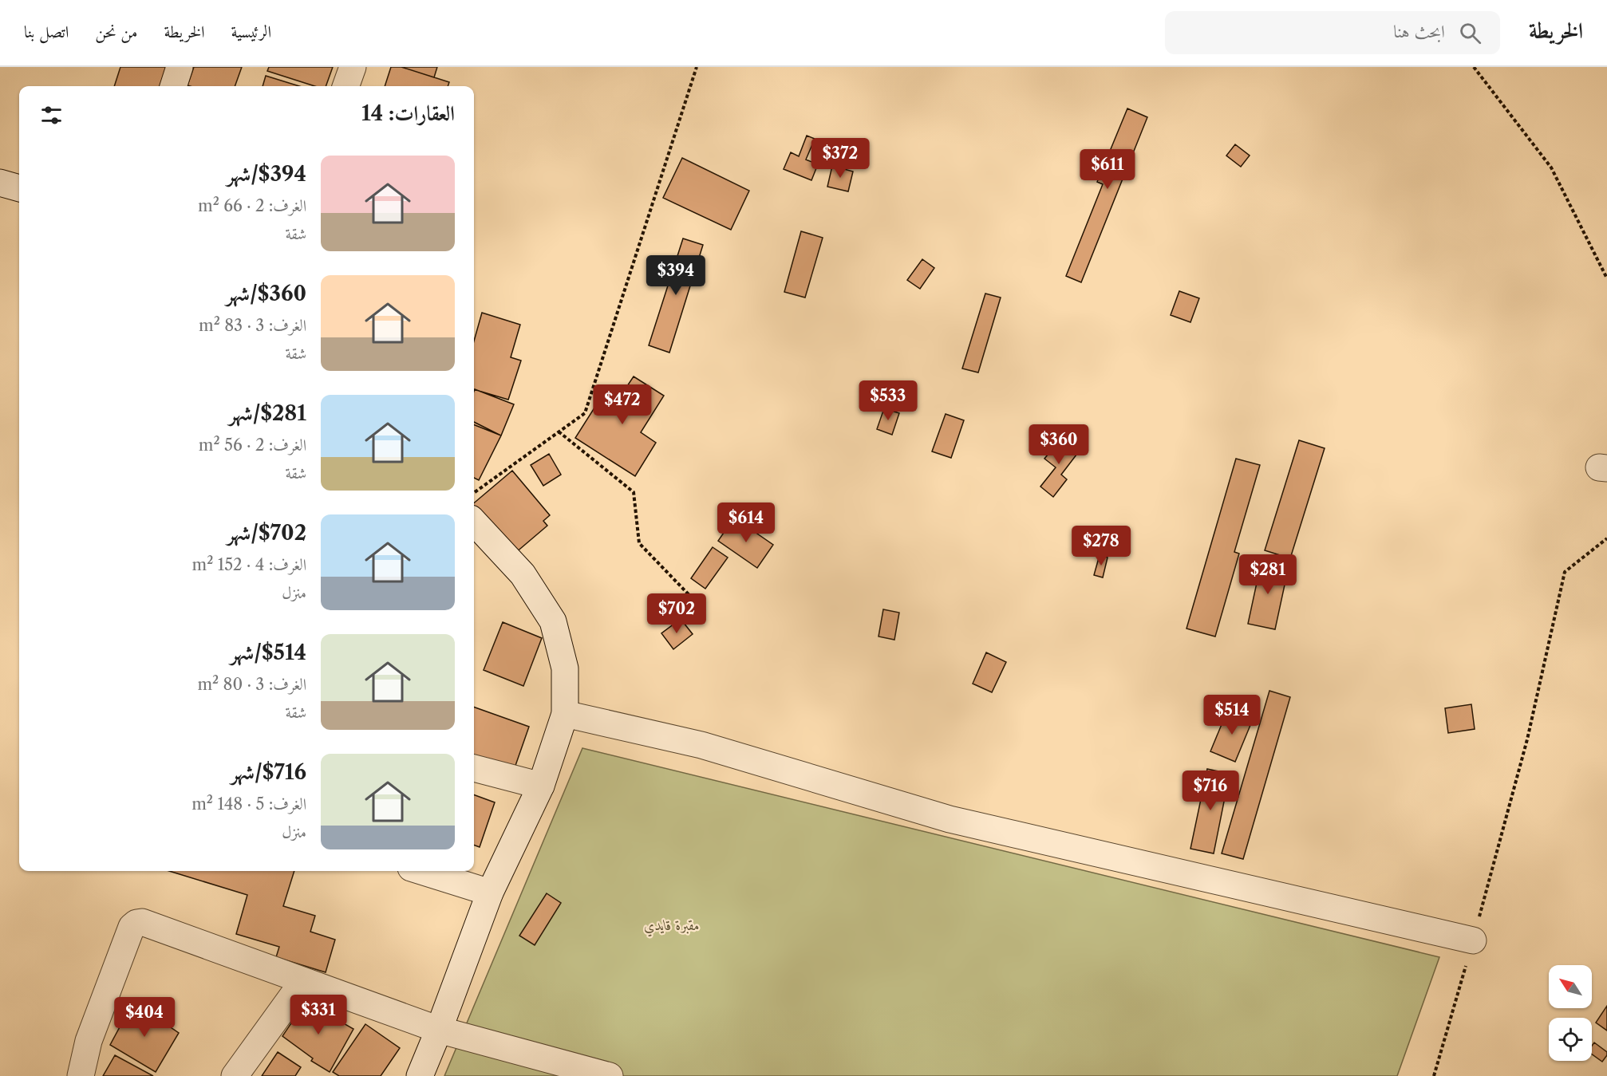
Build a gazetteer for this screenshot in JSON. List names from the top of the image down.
{
  "parks": ["مقبرة قايدي"],
  "north": "top left",
  "page": {
    "header": "الخريطة",
    "search": "ابحث هنا",
    "nav": [
      "الرئيسية",
      "الخريطة",
      "من نحن",
      "اتصل بنا"
    ],
    "heading": "العقارات: 14",
    "price": [
      "$372",
      "$611",
      "$394",
      "$533",
      "$472",
      "$360",
      "$614",
      "$278",
      "$281",
      "$702",
      "$514",
      "$716",
      "$331",
      "$404"
    ],
    "list": [
      {
        "name": "$394/شهر",
        "note": "الغرف: 2 · 66 m² · شقة"
      },
      {
        "name": "$360/شهر",
        "note": "الغرف: 3 · 83 m² · شقة"
      },
      {
        "name": "$281/شهر",
        "note": "الغرف: 2 · 56 m² · شقة"
      },
      {
        "name": "$702/شهر",
        "note": "الغرف: 4 · 152 m² · منزل"
      },
      {
        "name": "$514/شهر",
        "note": "الغرف: 3 · 80 m² · شقة"
      },
      {
        "name": "$716/شهر",
        "note": "الغرف: 5 · 148 m² · منزل"
      }
    ]
  }
}
